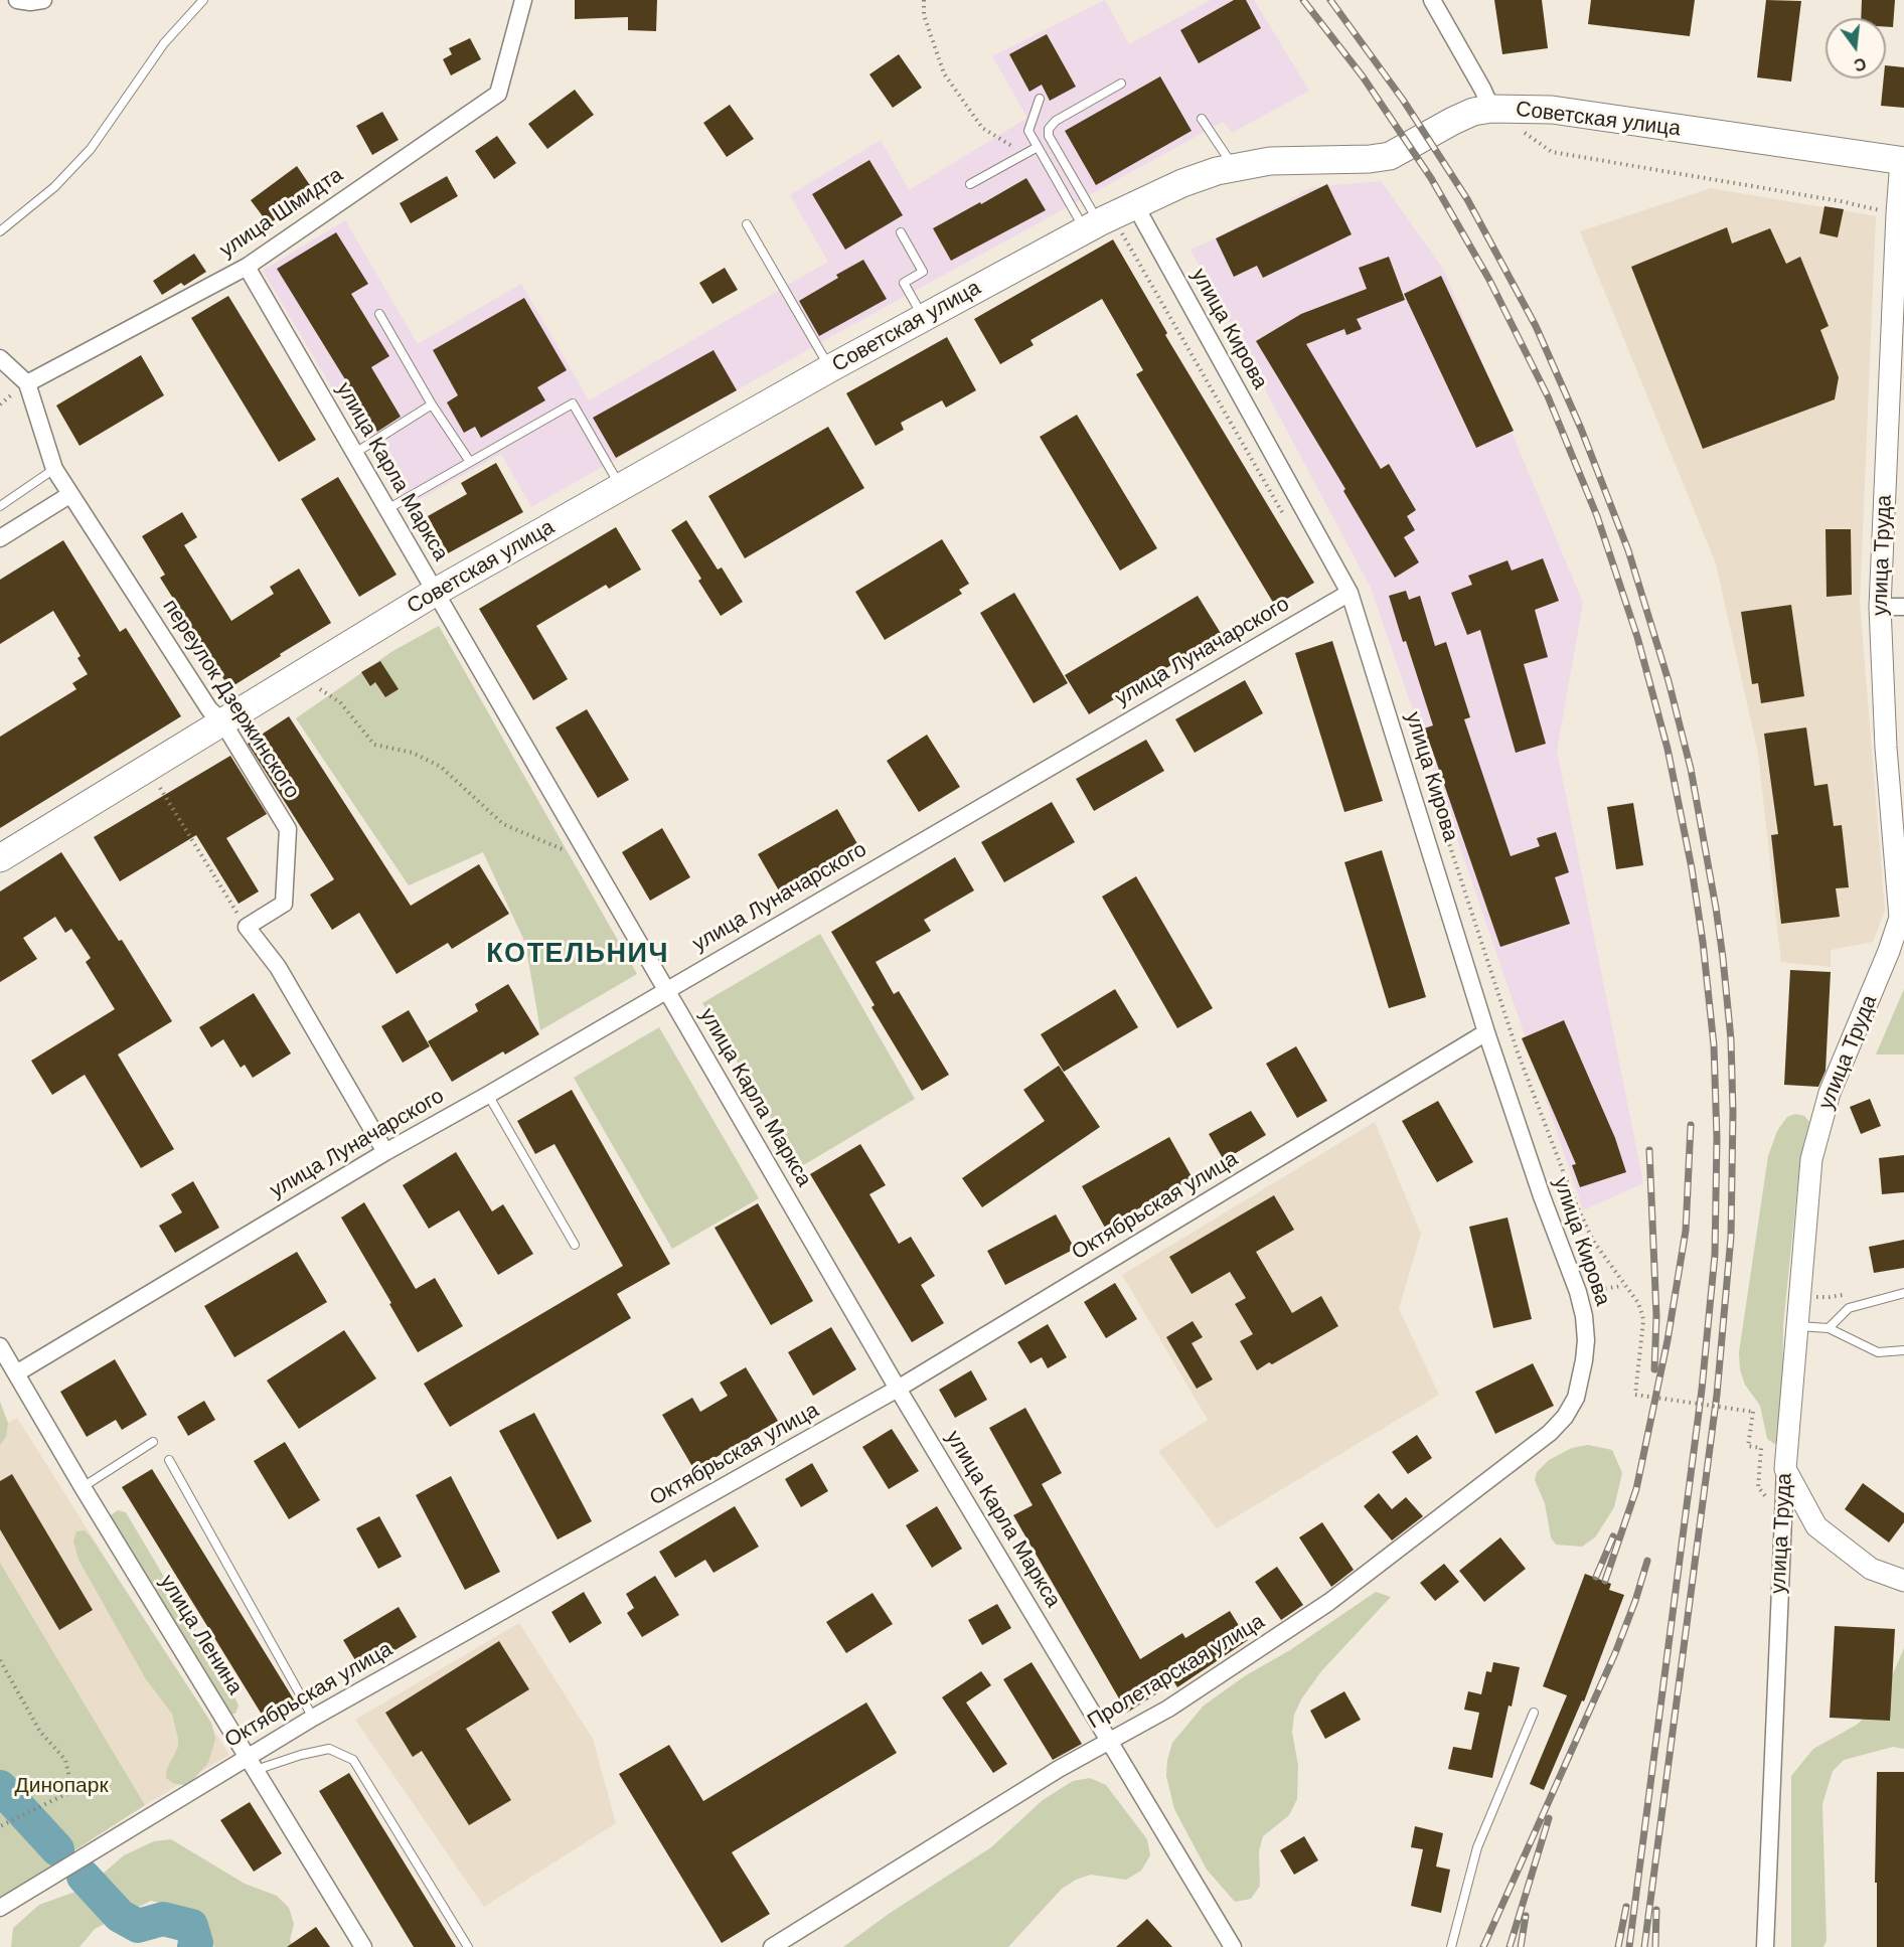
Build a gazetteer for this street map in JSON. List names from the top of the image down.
{
  "streets": {
    "main road": ["Советская улица"],
    "street": [
      "улица Шмидта",
      "улица Кирова",
      "улица Карла Маркса",
      "улица Труда",
      "улица Луначарского",
      "переулок Дзержинского",
      "Октябрьская улица",
      "улица Ленина",
      "Пролетарская улица"
    ]
  },
  "crossings": [
    ["Советская улица", "улица Кирова"],
    ["Советская улица", "улица Карла Маркса"],
    ["Советская улица", "улица Труда"],
    ["Советская улица", "переулок Дзержинского"],
    ["улица Шмидта", "улица Карла Маркса"],
    ["улица Шмидта", "переулок Дзержинского"],
    ["улица Кирова", "улица Луначарского"],
    ["улица Кирова", "Октябрьская улица"],
    ["улица Кирова", "Пролетарская улица"],
    ["улица Карла Маркса", "улица Луначарского"],
    ["улица Карла Маркса", "Октябрьская улица"],
    ["улица Карла Маркса", "Пролетарская улица"],
    ["улица Луначарского", "улица Ленина"],
    ["Октябрьская улица", "улица Ленина"]
  ],
  "districts": ["КОТЕЛЬНИЧ"],
  "parks": ["Динопарк"],
  "north": "bottom"
}
